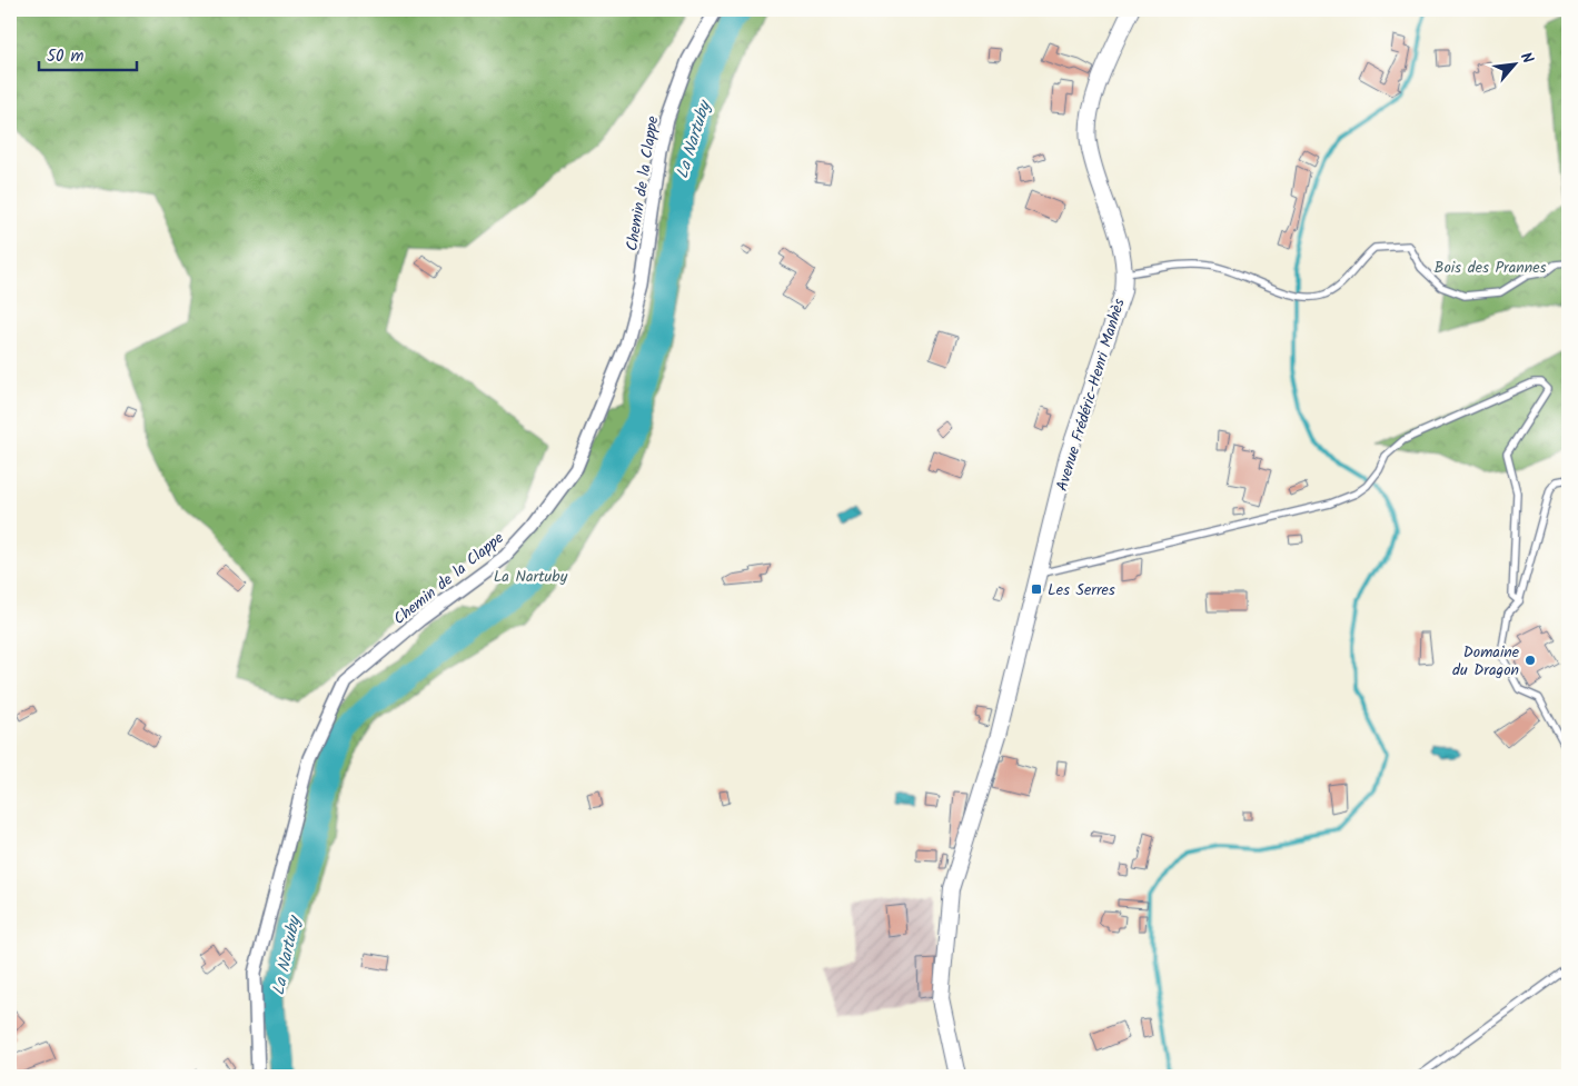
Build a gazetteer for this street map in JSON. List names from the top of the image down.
{
  "streets": {
    "street": ["Chemin de la Clappe", "Avenue Frédéric-Henri Manhès"]
  },
  "water": ["La Nartuby"],
  "parks": ["Bois des Prannes", "La Nartuby"],
  "places": {
    "transit": ["Les Serres"],
    "other": ["Domaine du Dragon"]
  },
  "scale_bar": "50 m",
  "north": "top right"
}
